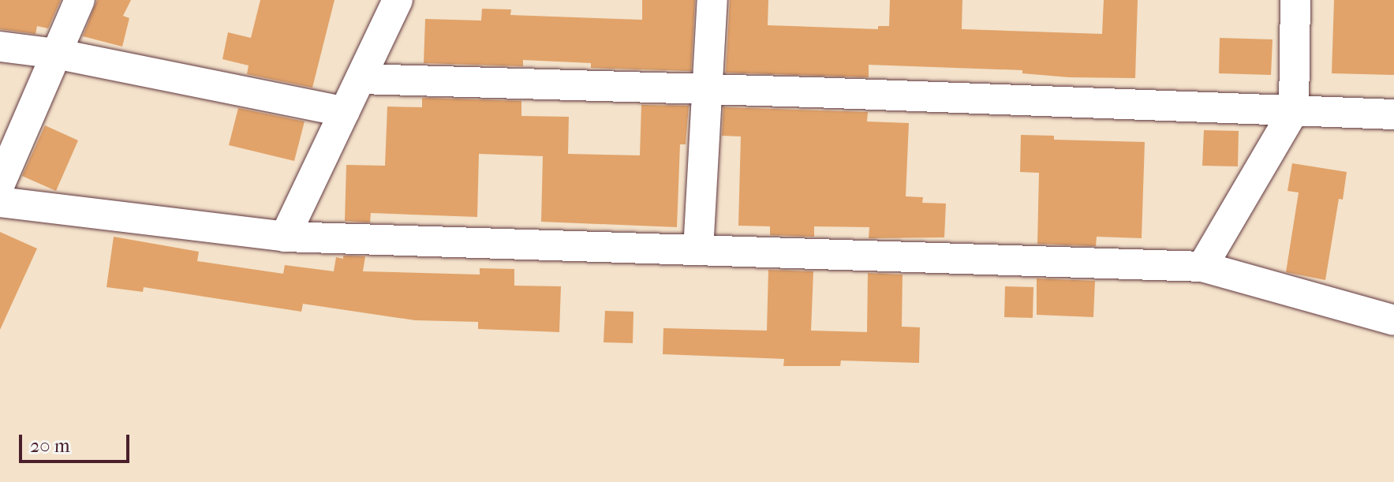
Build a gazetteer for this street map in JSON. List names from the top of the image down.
{
  "scale_bar": "20 m"
}
